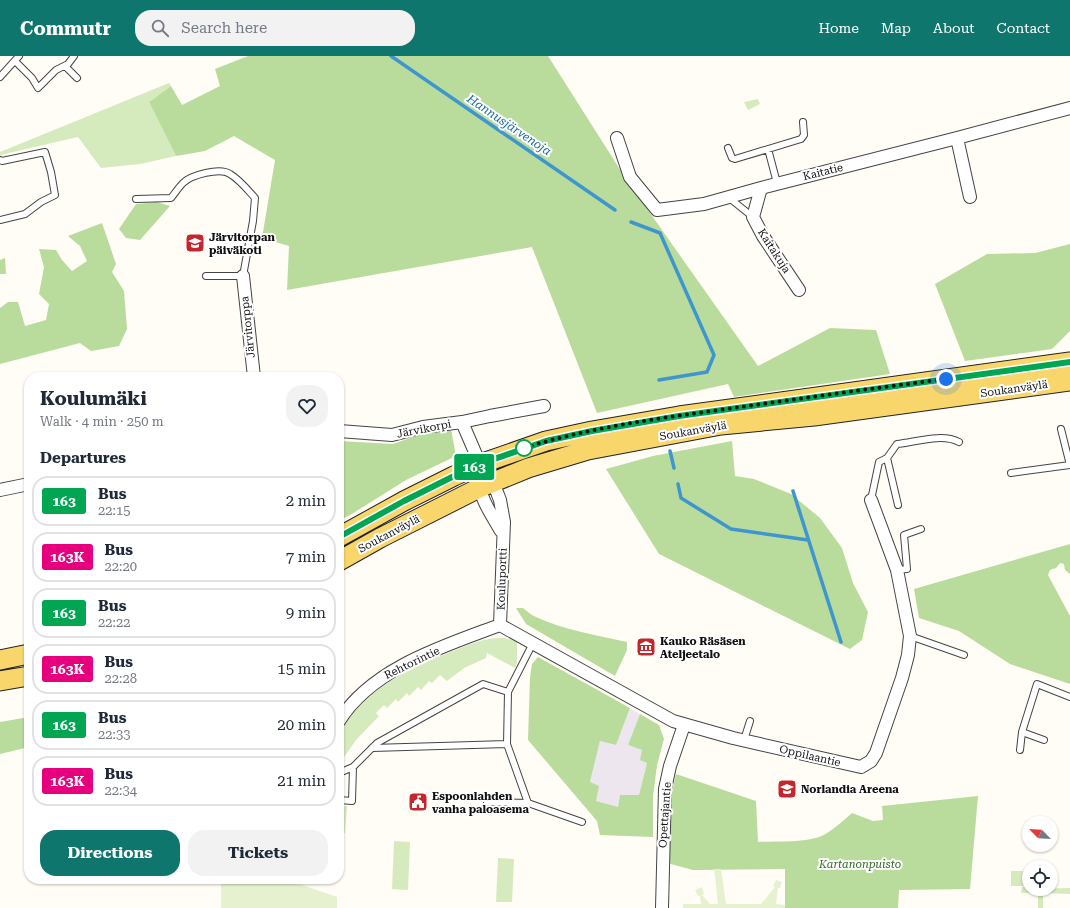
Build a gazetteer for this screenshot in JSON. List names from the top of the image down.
{
  "streets": {
    "main road": ["Soukanväylä"],
    "street": [
      "Kaitatie",
      "Kaitakuja",
      "Järvitorppa",
      "Järvikorpi",
      "Kouluportti",
      "Rehtorintie",
      "Oppilaantie",
      "Opettajantie"
    ]
  },
  "crossings": [
    ["Kaitatie", "Kaitakuja"],
    ["Soukanväylä", "Järvikorpi"],
    ["Soukanväylä", "Kouluportti"],
    ["Järvikorpi", "Kouluportti"],
    ["Kouluportti", "Rehtorintie"],
    ["Kouluportti", "Oppilaantie"],
    ["Rehtorintie", "Oppilaantie"],
    ["Oppilaantie", "Opettajantie"]
  ],
  "water": ["Hannusjärvenoja"],
  "parks": ["Kartanonpuisto"],
  "places": {
    "school or university": ["Järvitorpan päiväkoti", "Norlandia Areena"],
    "museum": ["Kauko Räsäsen Ateljeetalo"],
    "public building": ["Espoonlahden vanha paloasema"]
  },
  "lines": ["bus line 163"],
  "north": "top left",
  "page": {
    "header": "Commutr",
    "search": "Search here",
    "nav": [
      "Home",
      "Map",
      "About",
      "Contact"
    ],
    "on_map": "163",
    "heading": [
      ["Koulumäki", "Walk · 4 min · 250 m"],
      "Departures"
    ],
    "list": [
      {
        "mark": "163",
        "name": "Bus",
        "note": "22:15",
        "value": "2 min"
      },
      {
        "mark": "163K",
        "name": "Bus",
        "note": "22:20",
        "value": "7 min"
      },
      {
        "mark": "163",
        "name": "Bus",
        "note": "22:22",
        "value": "9 min"
      },
      {
        "mark": "163K",
        "name": "Bus",
        "note": "22:28",
        "value": "15 min"
      },
      {
        "mark": "163",
        "name": "Bus",
        "note": "22:33",
        "value": "20 min"
      },
      {
        "mark": "163K",
        "name": "Bus",
        "note": "22:34",
        "value": "21 min"
      }
    ],
    "buttons": ["Directions", "Tickets"]
  }
}
